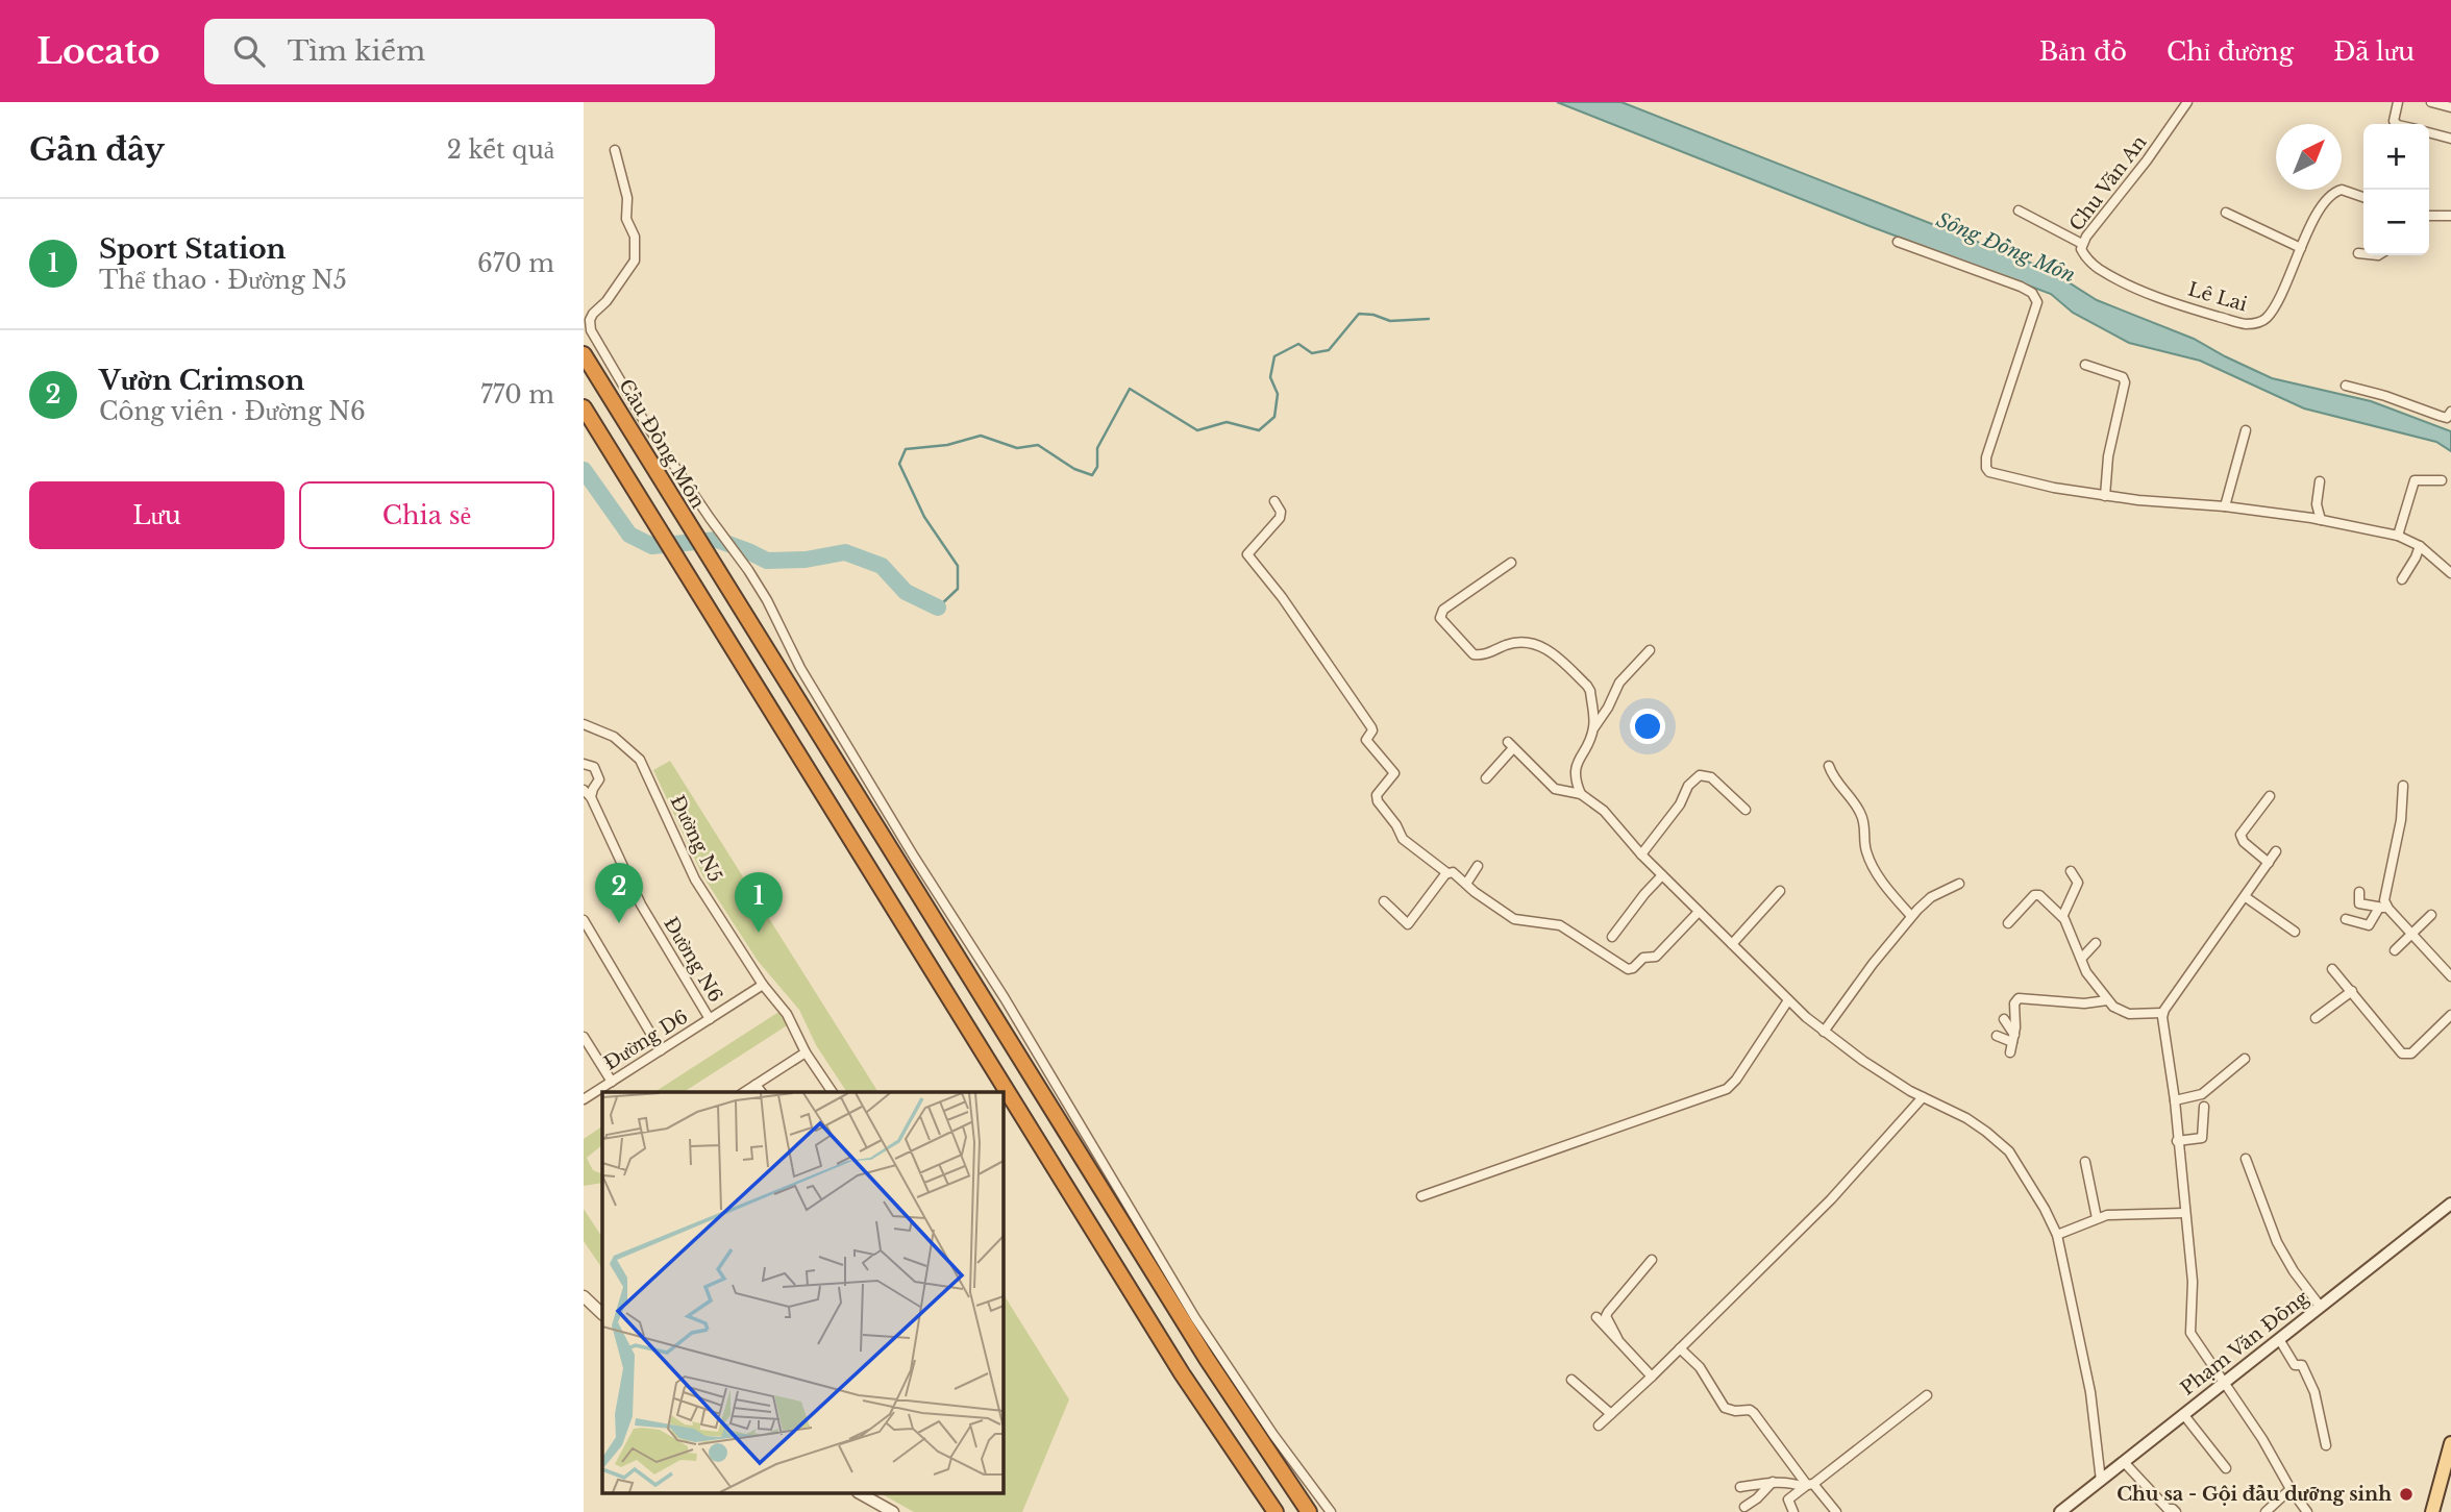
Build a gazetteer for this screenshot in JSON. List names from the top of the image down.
{
  "streets": {
    "highway": ["Cầu Đồng Môn"],
    "main road": ["Phạm Văn Đồng"],
    "street": [
      "Chu Văn An",
      "Lê Lai",
      "Đường N5",
      "Đường N6",
      "Đường D6"
    ]
  },
  "crossings": [
    ["Chu Văn An", "Lê Lai"],
    ["Đường N5", "Đường D6"],
    ["Đường N6", "Đường D6"]
  ],
  "water": ["Sông Đồng Môn"],
  "places": ["Chu sa - Gội đầu dưỡng sinh"],
  "north": "top right",
  "page": {
    "header": "Locato",
    "search": "Tìm kiếm",
    "nav": ["Bản đồ", "Chỉ đường", "Đã lưu"],
    "heading": ["Gần đây", "2 kết quả"],
    "map_buttons": ["+", "−"],
    "list": [
      {
        "mark": "1",
        "name": "Sport Station",
        "note": "Thể thao · Đường N5",
        "value": "670 m"
      },
      {
        "mark": "2",
        "name": "Vườn Crimson",
        "note": "Công viên · Đường N6",
        "value": "770 m"
      }
    ],
    "buttons": ["Lưu", "Chia sẻ"],
    "pins": ["2", "1"]
  }
}
